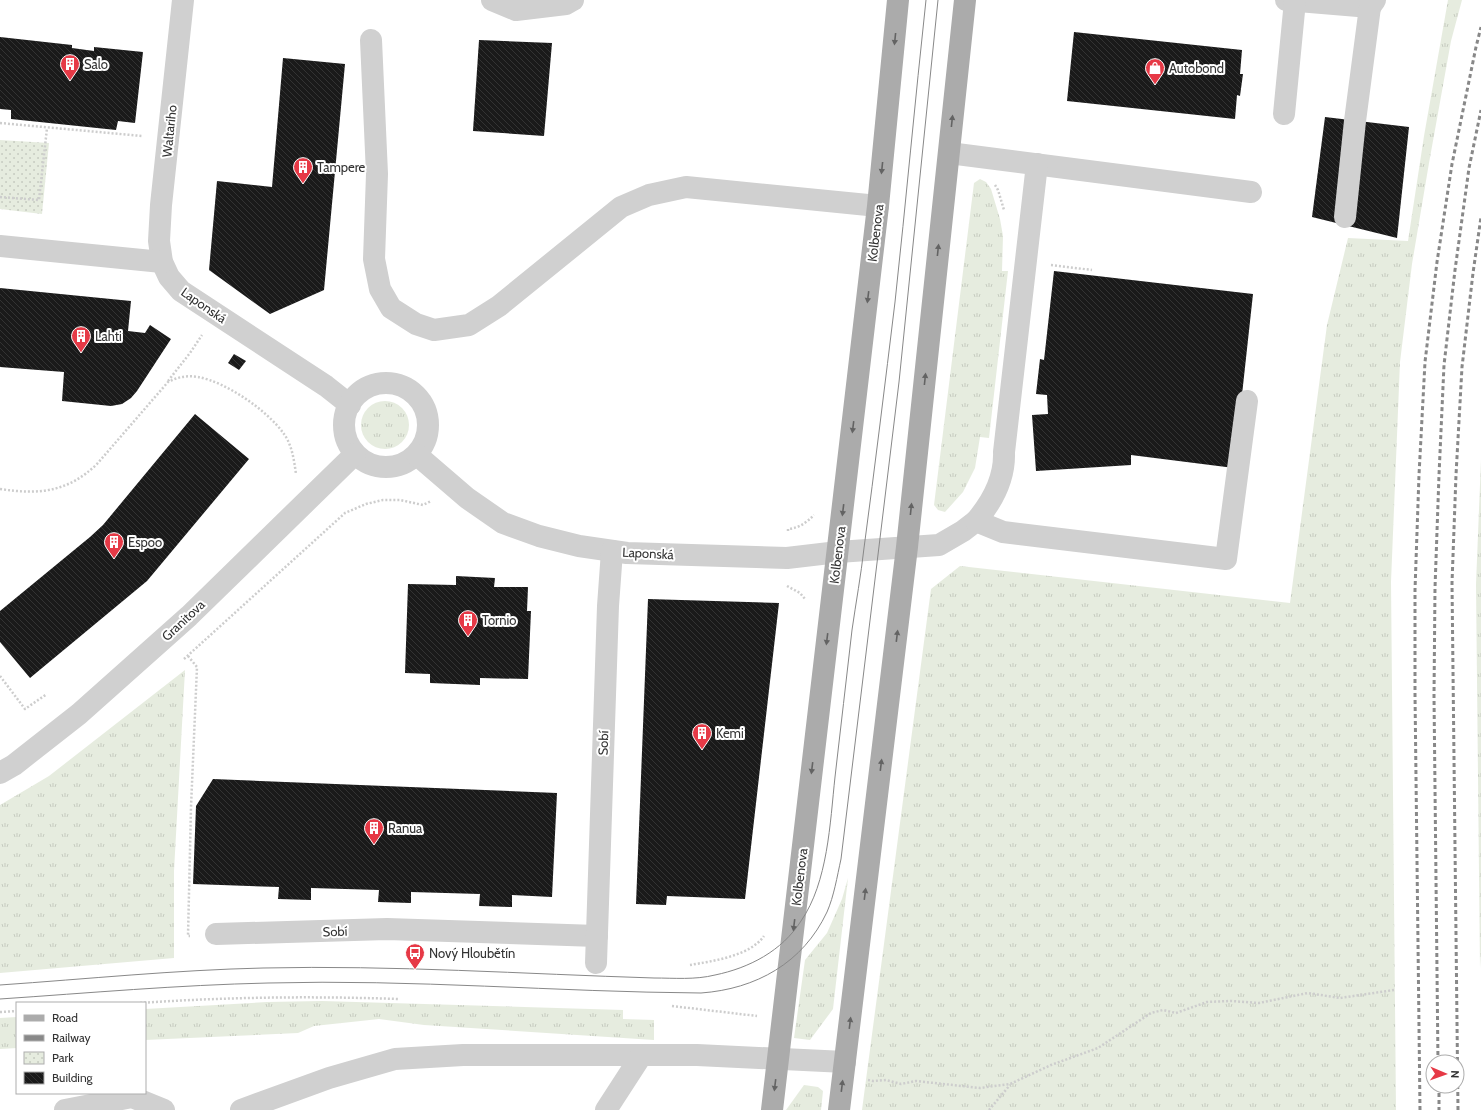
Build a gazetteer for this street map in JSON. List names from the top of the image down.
{
  "streets": {
    "main road": ["Kolbenova"],
    "street": [
      "Waltariho",
      "Laponská",
      "Granitova",
      "Sobí"
    ]
  },
  "crossings": [
    ["Waltariho", "Laponská"],
    ["Kolbenova", "Laponská"],
    ["Laponská", "Granitova"],
    ["Laponská", "Sobí"]
  ],
  "places": {
    "building": [
      "Salo",
      "Tampere",
      "Lahti",
      "Espoo",
      "Tornio",
      "Kemi",
      "Ranua"
    ],
    "shop": ["Autobond"],
    "bus stop": ["Nový Hloubětín"]
  },
  "legend": [
    "Road",
    "Railway",
    "Park",
    "Building"
  ],
  "north": "right"
}
